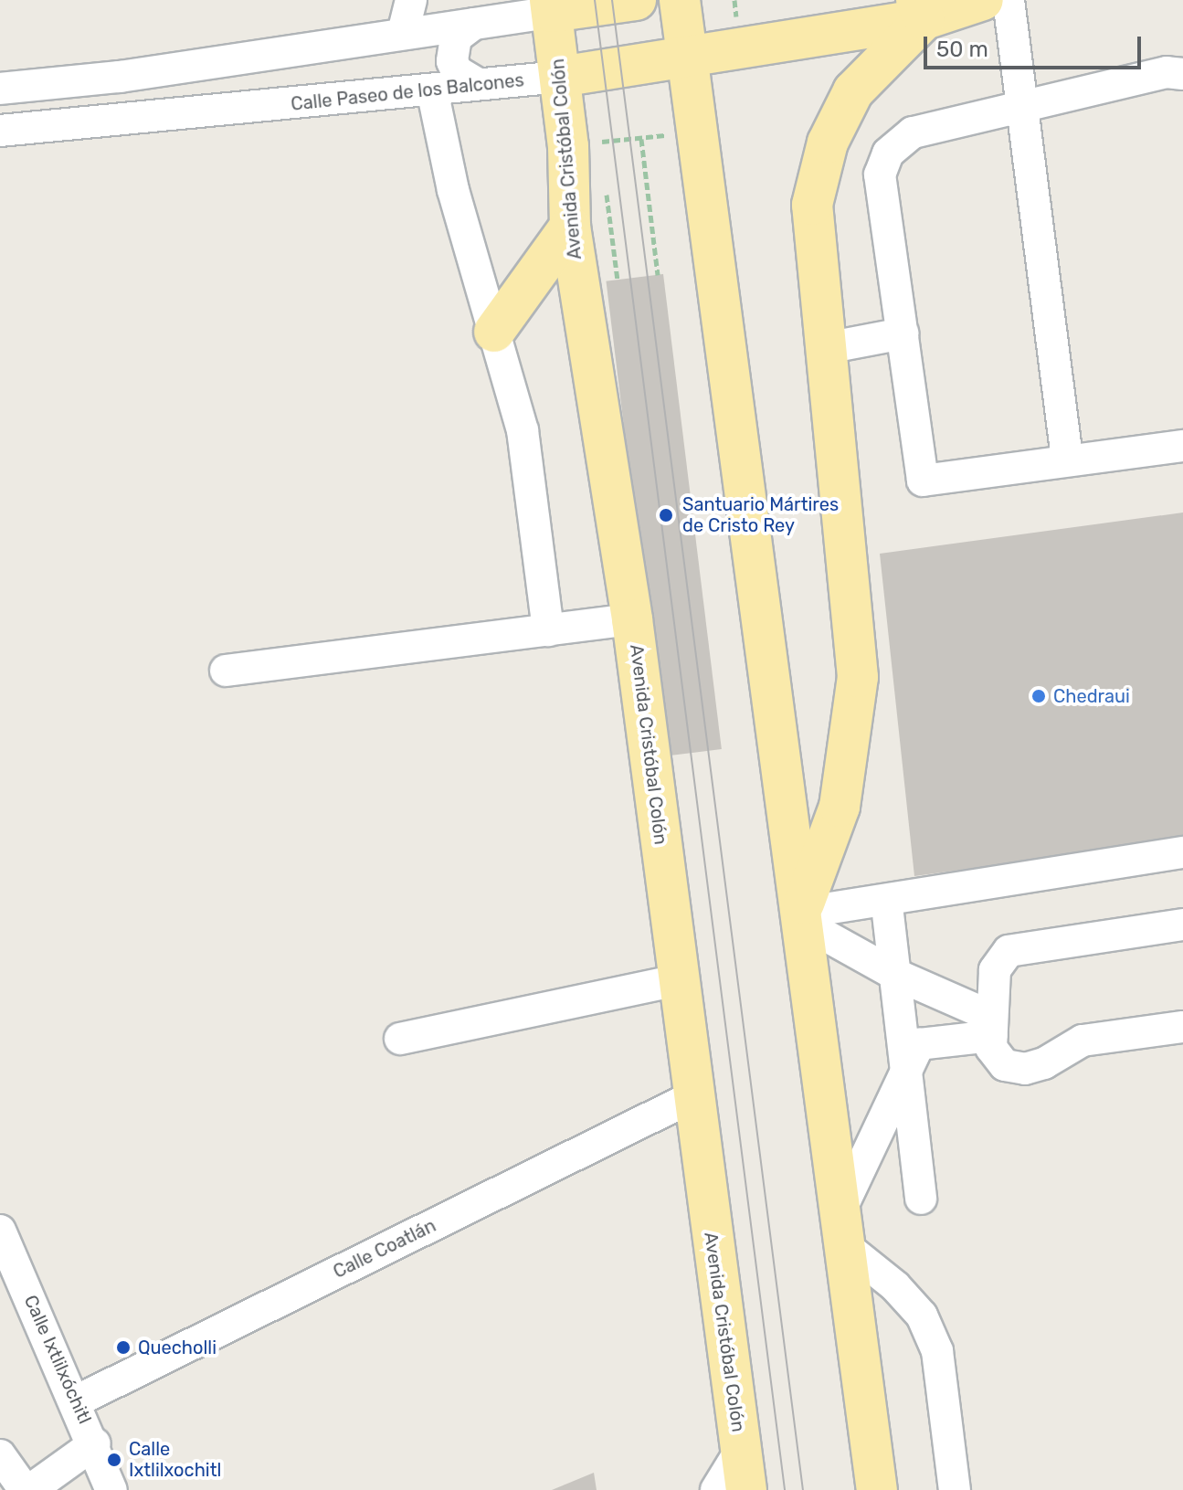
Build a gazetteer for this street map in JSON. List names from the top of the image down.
{
  "streets": {
    "main road": ["Calle Paseo de los Balcones", "Avenida Cristóbal Colón"],
    "street": ["Calle Coatlán", "Calle Ixtlilxóchitl"]
  },
  "crossings": [
    ["Calle Paseo de los Balcones", "Avenida Cristóbal Colón"],
    ["Avenida Cristóbal Colón", "Calle Coatlán"],
    ["Calle Coatlán", "Calle Ixtlilxóchitl"]
  ],
  "places": [
    "Santuario Mártires de Cristo Rey",
    "Chedraui",
    "Quecholli",
    "Calle Ixtlilxochitl"
  ],
  "scale_bar": "50 m"
}
